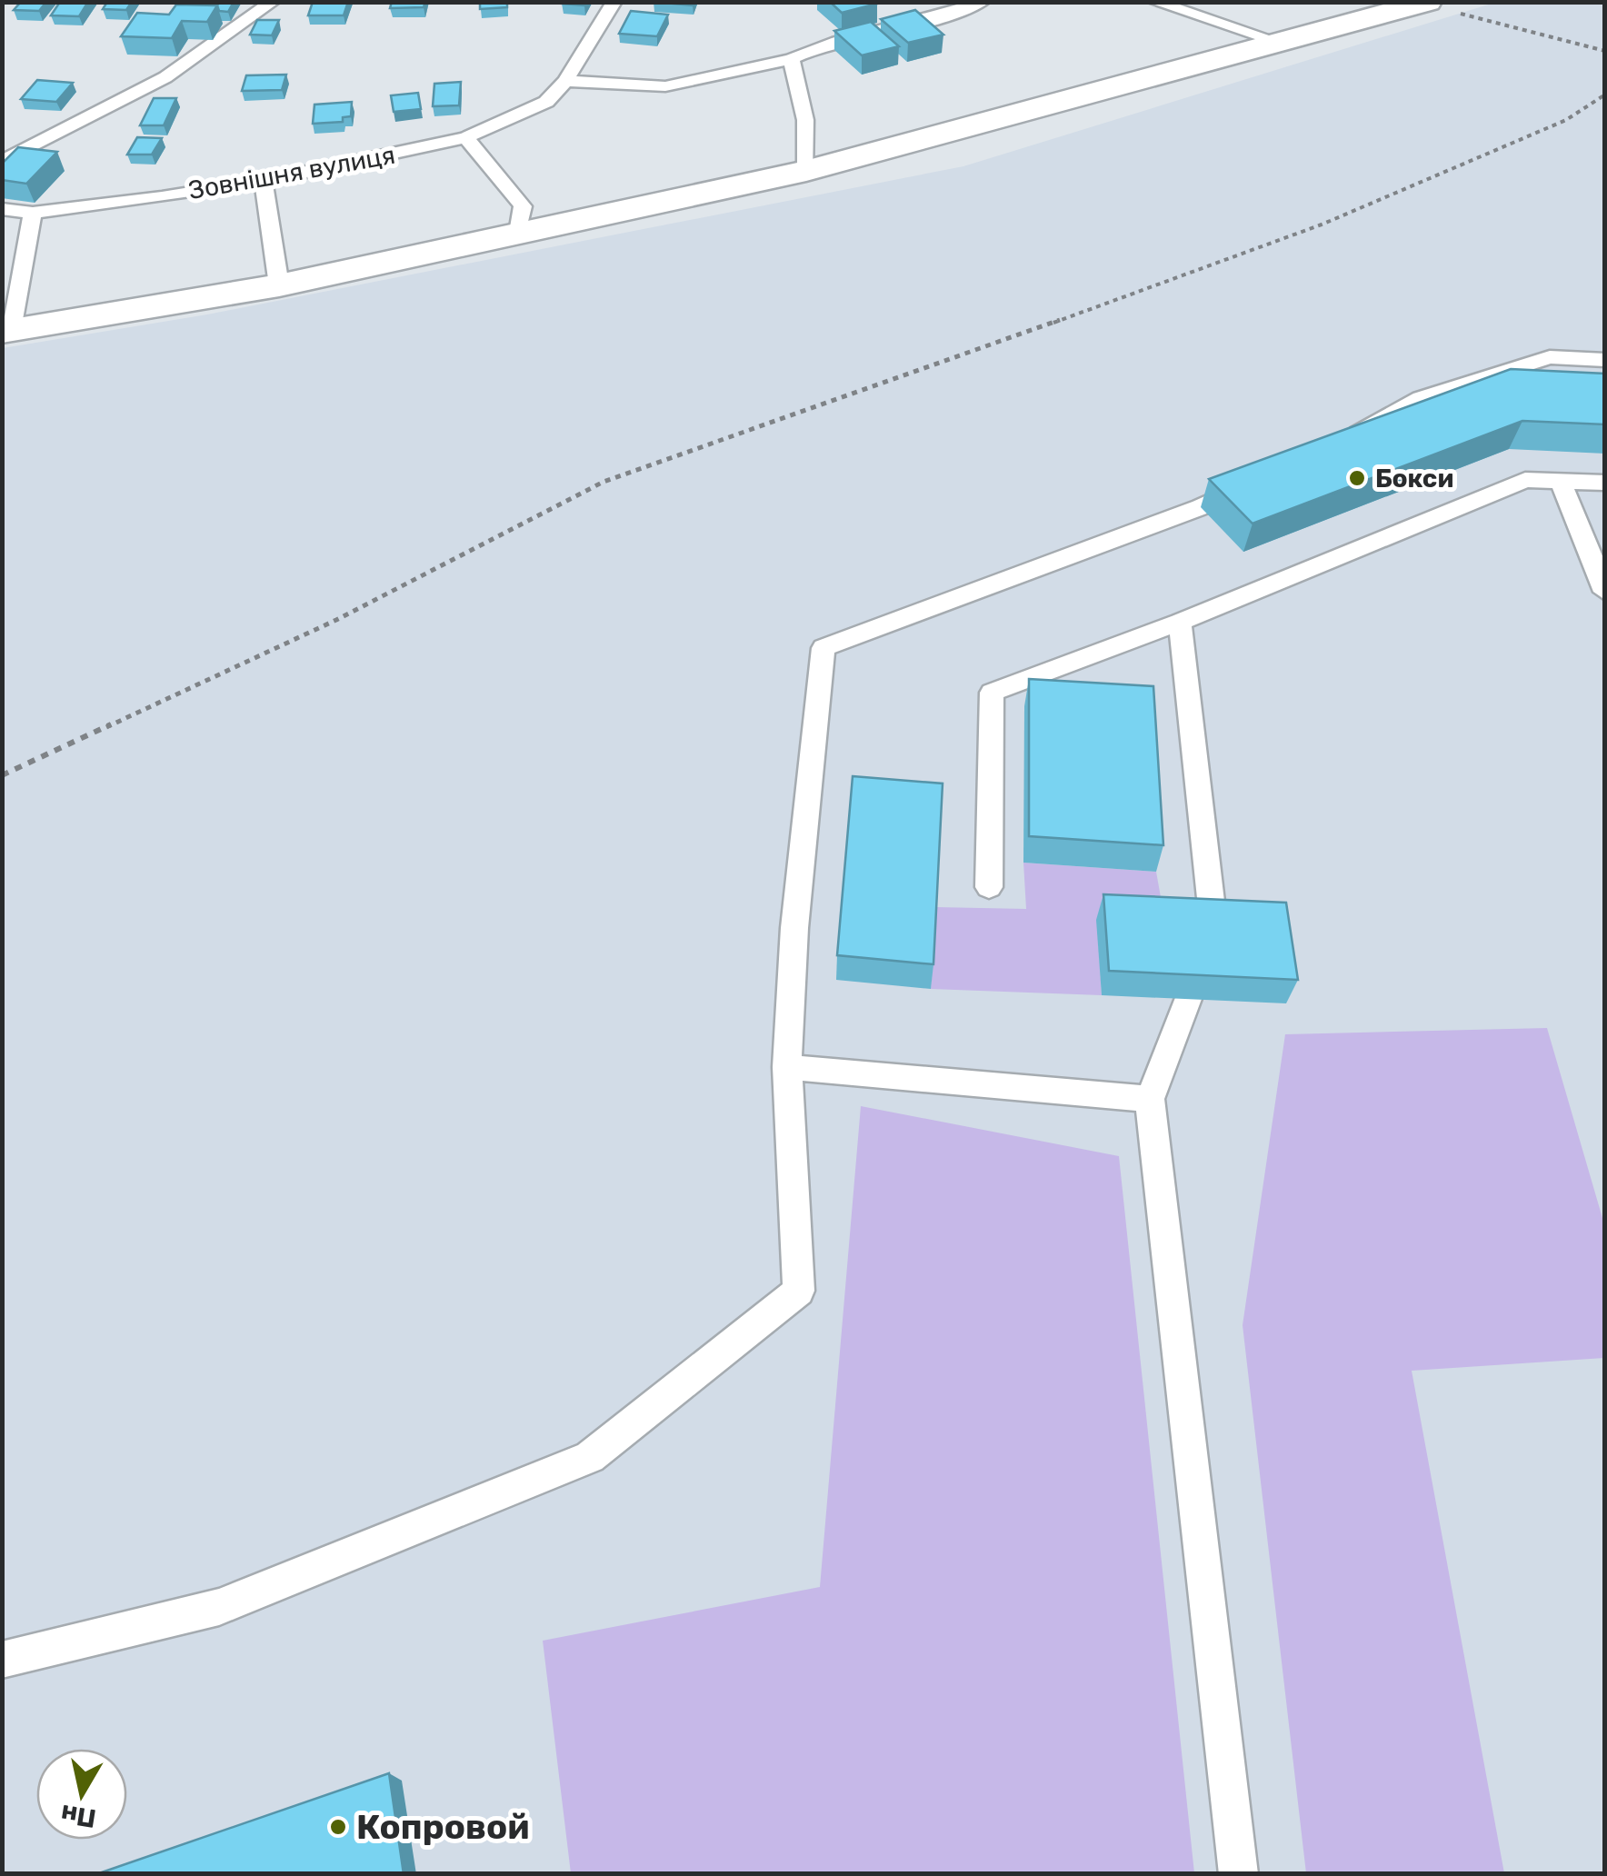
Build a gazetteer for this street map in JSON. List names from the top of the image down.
{
  "streets": {
    "lane": ["Зовнішня вулиця"]
  },
  "places": ["Бокси", "Копровой"],
  "north": "bottom"
}
